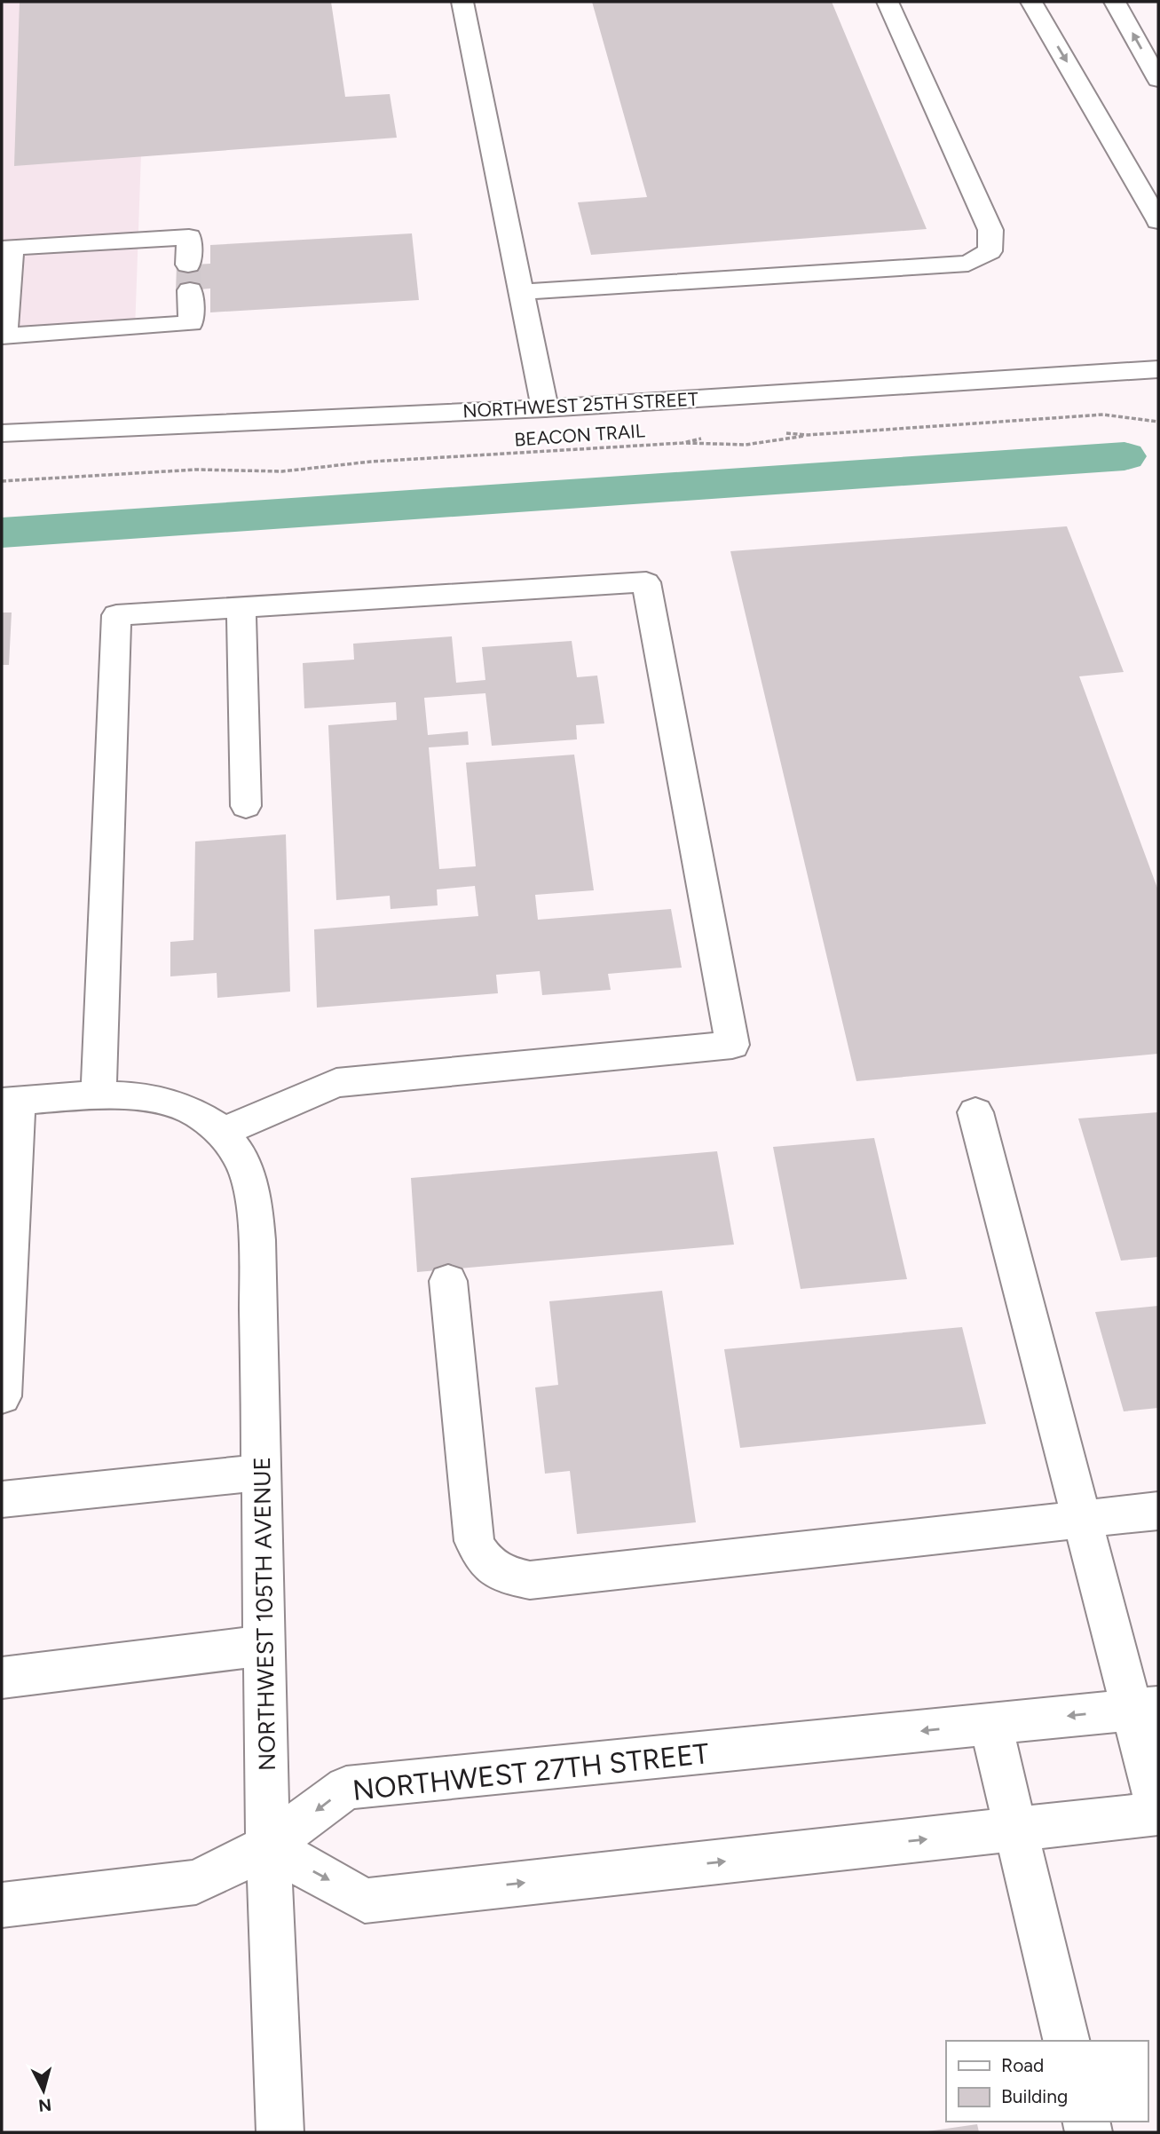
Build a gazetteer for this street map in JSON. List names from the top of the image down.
{
  "streets": {
    "street": ["NORTHWEST 25TH STREET", "NORTHWEST 105TH AVENUE", "NORTHWEST 27TH STREET"],
    "path": ["BEACON TRAIL"]
  },
  "crossings": [
    ["NORTHWEST 105TH AVENUE", "NORTHWEST 27TH STREET"]
  ],
  "legend": ["Road", "Building"],
  "north": "bottom"
}
